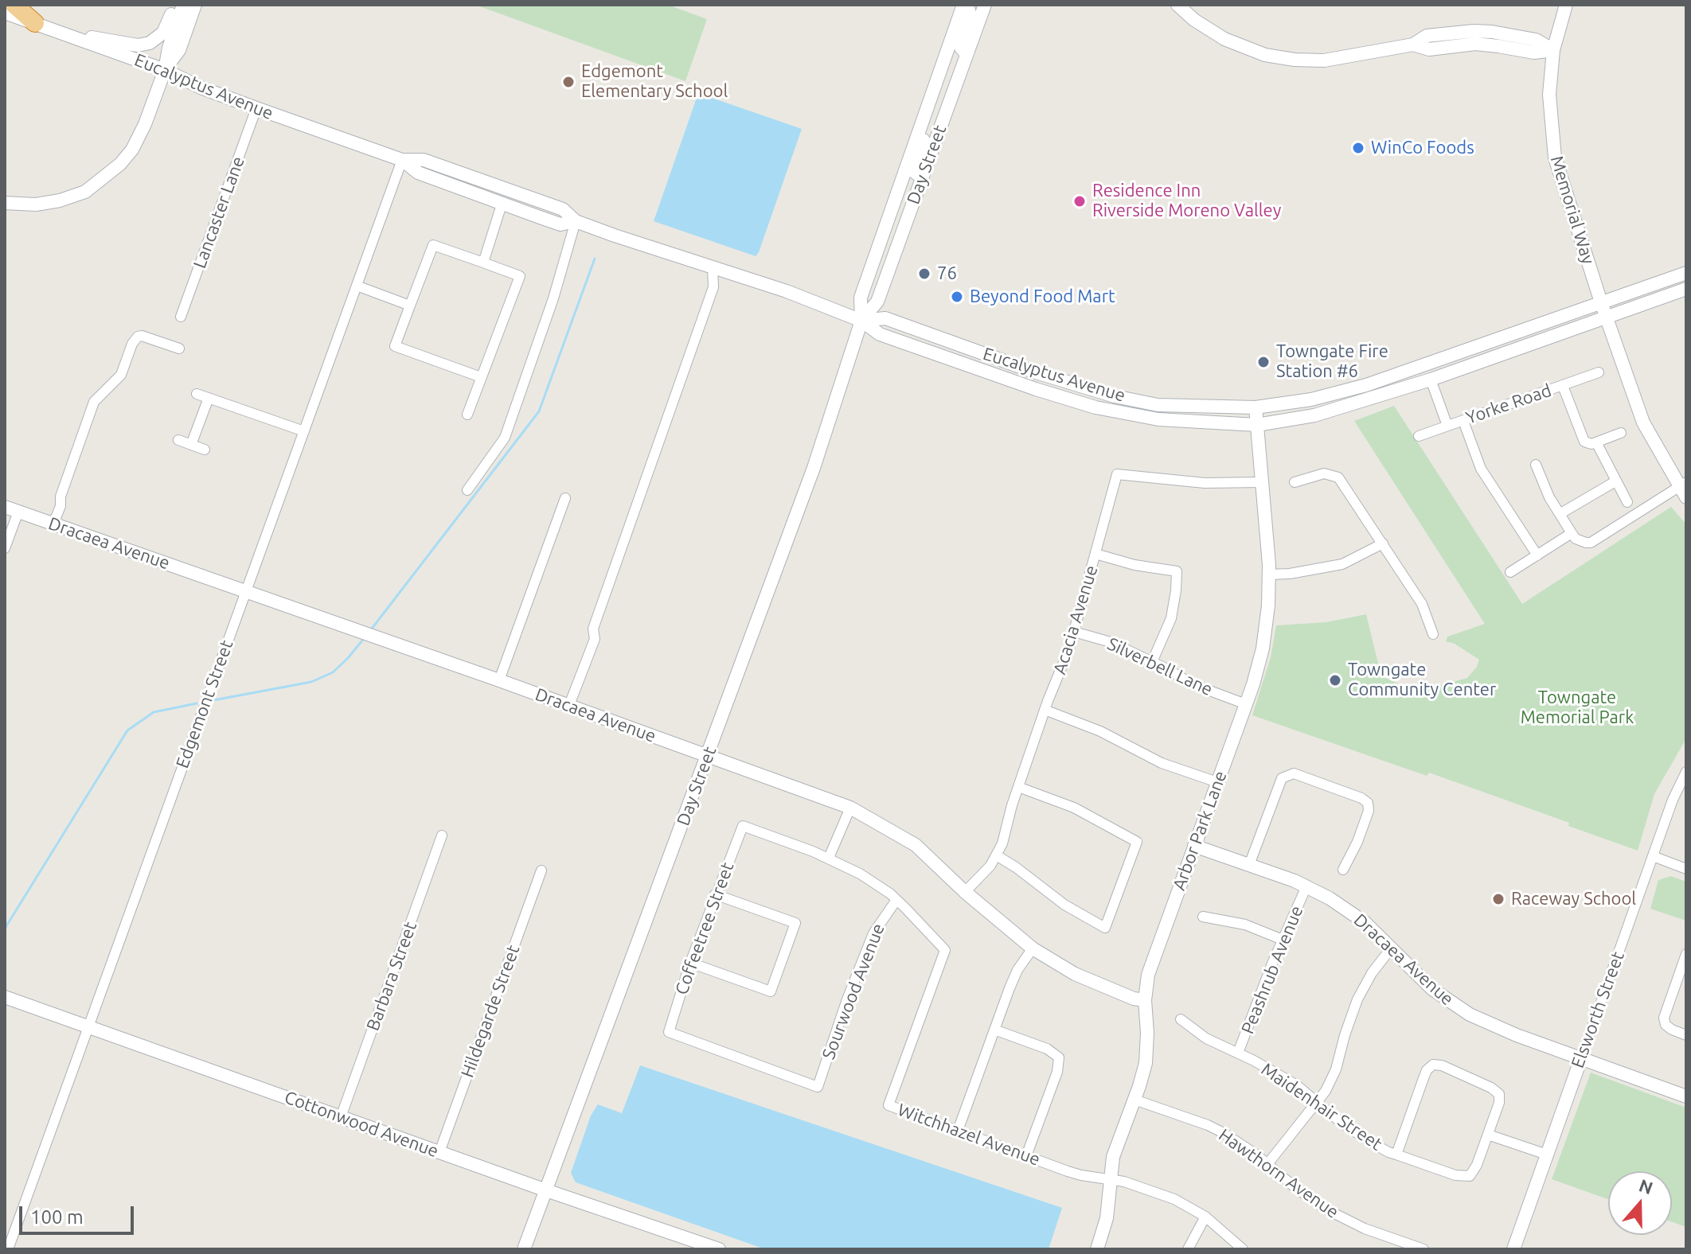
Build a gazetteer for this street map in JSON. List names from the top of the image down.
{
  "streets": {
    "main road": [
      "Eucalyptus Avenue",
      "Day Street",
      "Memorial Way",
      "Dracaea Avenue",
      "Arbor Park Lane",
      "Elsworth Street",
      "Cottonwood Avenue"
    ],
    "street": [
      "Lancaster Lane",
      "Yorke Road",
      "Acacia Avenue",
      "Silverbell Lane",
      "Edgemont Street",
      "Coffeetree Street",
      "Peashrub Avenue",
      "Barbara Street",
      "Sourwood Avenue",
      "Hildegarde Street",
      "Maidenhair Street",
      "Witchhazel Avenue",
      "Hawthorn Avenue"
    ]
  },
  "crossings": [
    ["Eucalyptus Avenue", "Day Street"],
    ["Eucalyptus Avenue", "Memorial Way"],
    ["Eucalyptus Avenue", "Lancaster Lane"],
    ["Eucalyptus Avenue", "Edgemont Street"],
    ["Eucalyptus Avenue", "Arbor Park Lane"],
    ["Day Street", "Dracaea Avenue"],
    ["Day Street", "Cottonwood Avenue"],
    ["Dracaea Avenue", "Acacia Avenue"],
    ["Dracaea Avenue", "Edgemont Street"],
    ["Dracaea Avenue", "Arbor Park Lane"],
    ["Dracaea Avenue", "Peashrub Avenue"],
    ["Dracaea Avenue", "Elsworth Street"],
    ["Acacia Avenue", "Silverbell Lane"],
    ["Acacia Avenue", "Arbor Park Lane"],
    ["Silverbell Lane", "Arbor Park Lane"],
    ["Edgemont Street", "Cottonwood Avenue"],
    ["Arbor Park Lane", "Witchhazel Avenue"],
    ["Arbor Park Lane", "Hawthorn Avenue"],
    ["Coffeetree Street", "Sourwood Avenue"],
    ["Coffeetree Street", "Witchhazel Avenue"],
    ["Peashrub Avenue", "Maidenhair Street"],
    ["Barbara Street", "Cottonwood Avenue"],
    ["Sourwood Avenue", "Witchhazel Avenue"],
    ["Hildegarde Street", "Cottonwood Avenue"]
  ],
  "parks": ["Towngate Memorial Park"],
  "places": [
    "Edgemont Elementary School",
    "WinCo Foods",
    "Residence Inn Riverside Moreno Valley",
    "76",
    "Beyond Food Mart",
    "Towngate Fire Station #6",
    "Towngate Community Center",
    "Raceway School"
  ],
  "scale_bar": "100 m",
  "north": "top"
}
